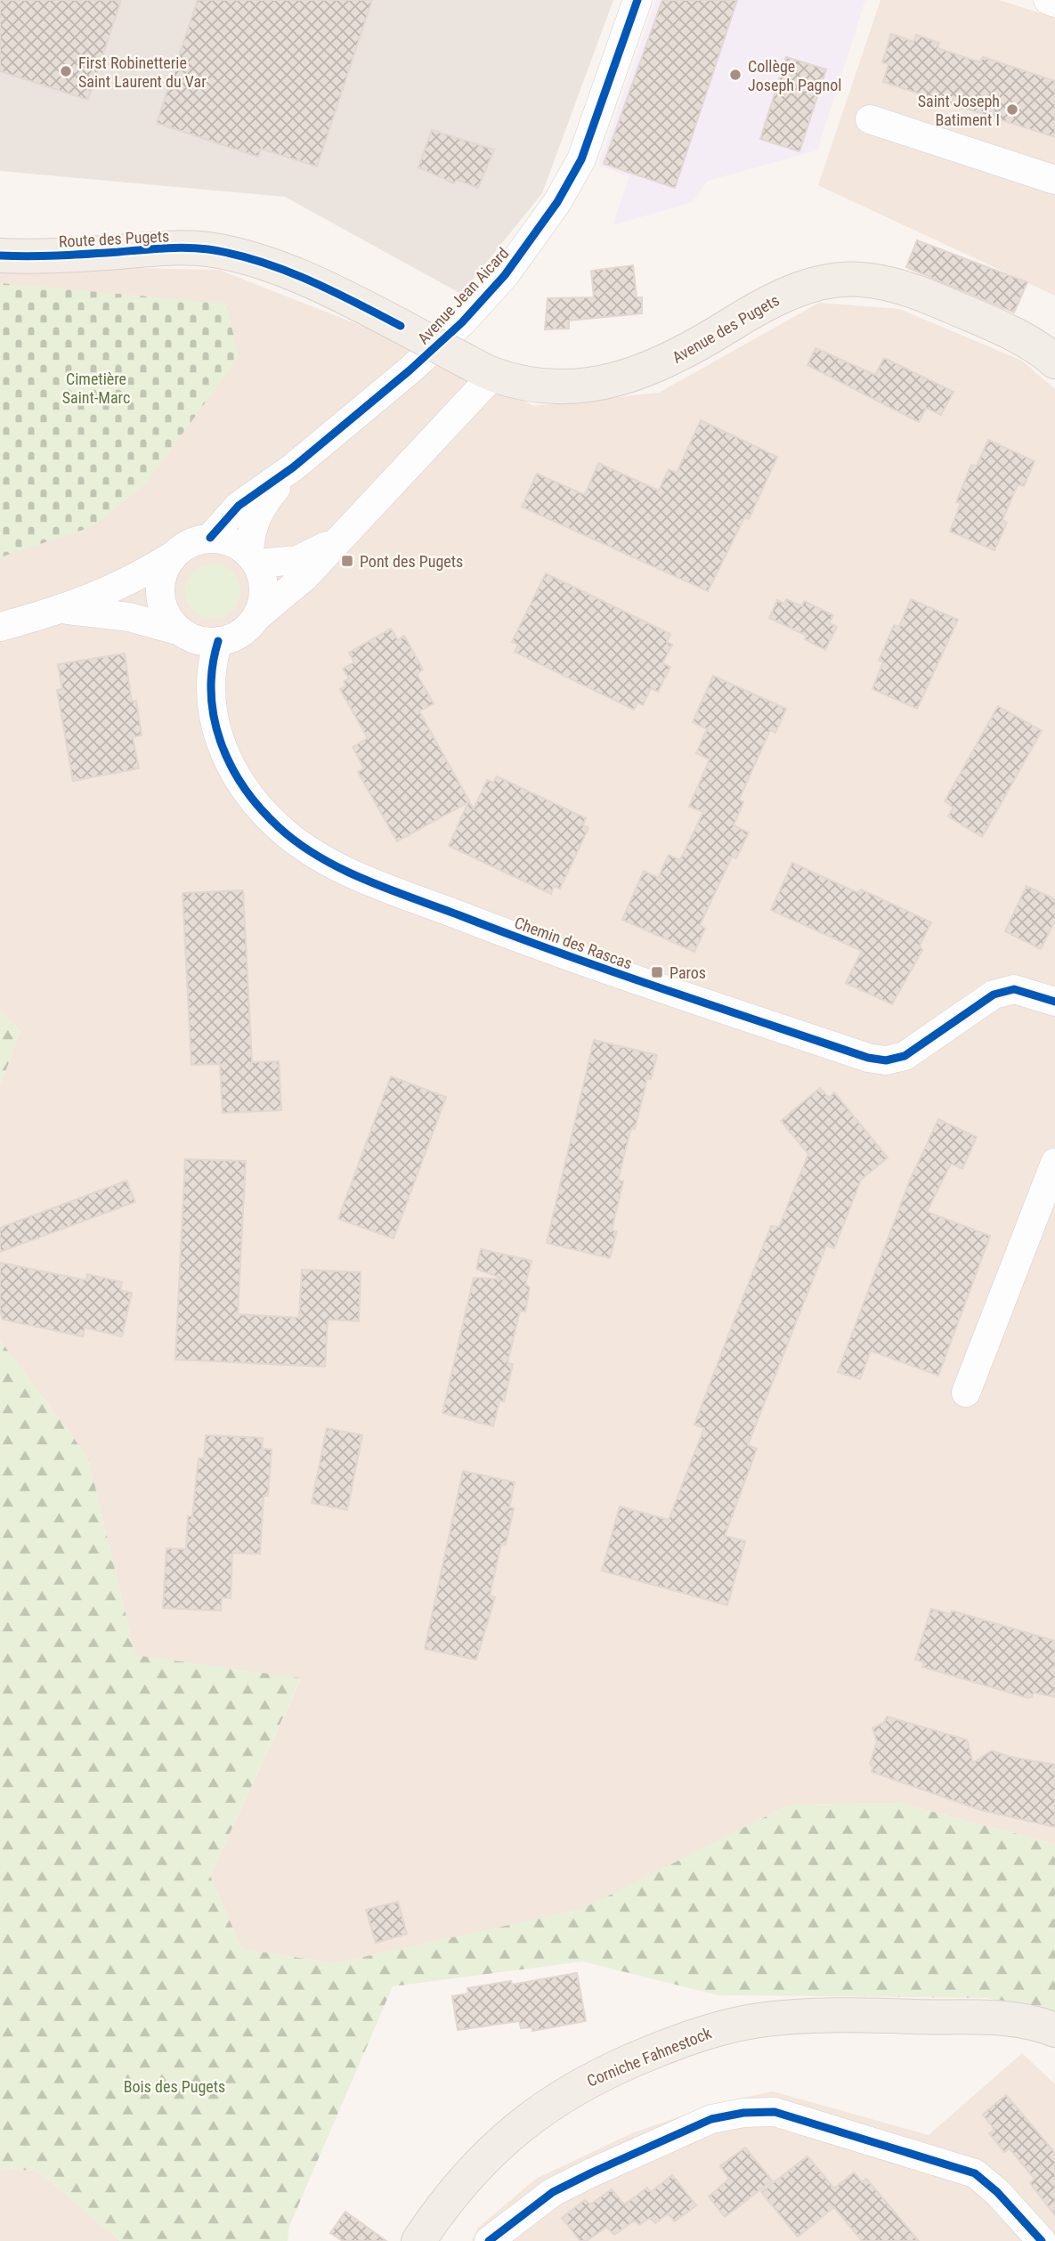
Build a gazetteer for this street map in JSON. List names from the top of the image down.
{
  "streets": {
    "main road": ["Route des Pugets", "Avenue des Pugets", "Corniche Fahnestock"],
    "street": ["Avenue Jean Aicard", "Chemin des Rascas"]
  },
  "crossings": [
    ["Route des Pugets", "Avenue des Pugets"],
    ["Avenue Jean Aicard", "Chemin des Rascas"]
  ],
  "parks": ["Cimetière Saint-Marc", "Bois des Pugets"],
  "places": {
    "other": ["First Robinetterie Saint Laurent du Var", "Collège Joseph Pagnol", "Saint Joseph Batiment I"],
    "transit": ["Pont des Pugets", "Paros"]
  }
}
